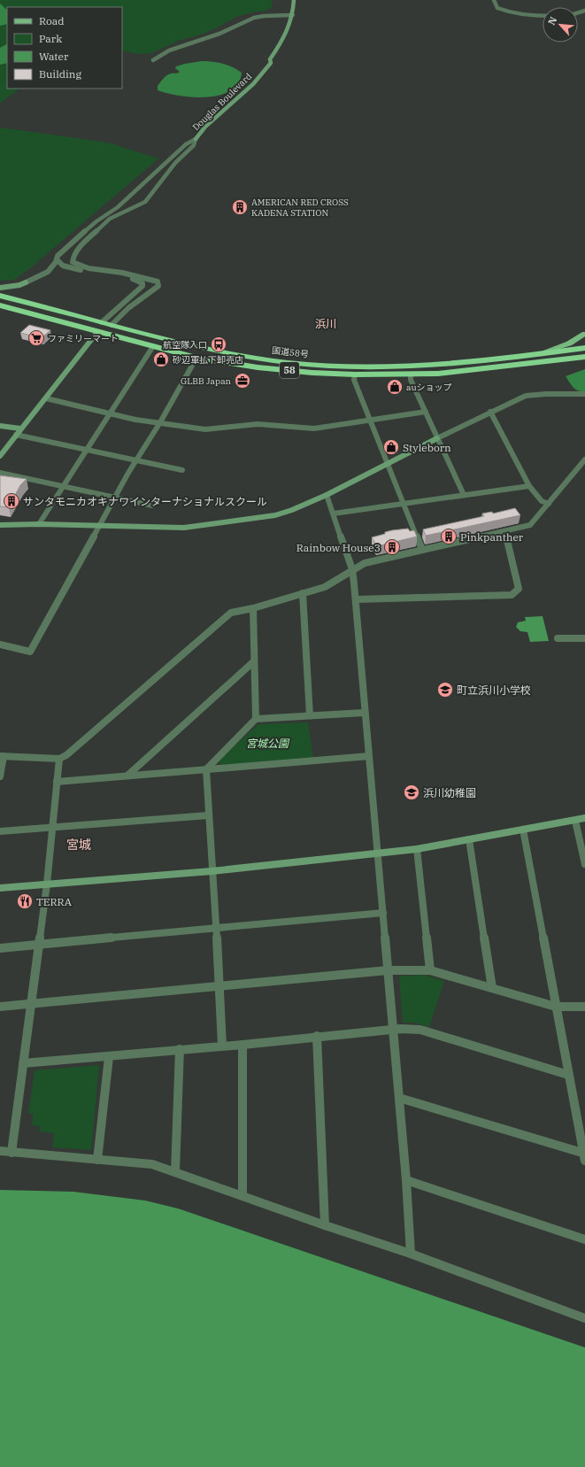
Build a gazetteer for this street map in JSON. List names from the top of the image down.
{
  "streets": {
    "highway": ["国道58号", "58"],
    "street": ["Douglas Boulevard"]
  },
  "districts": ["浜川", "宮城"],
  "parks": ["宮城公園"],
  "places": {
    "building": [
      "AMERICAN RED CROSS KADENA STATION",
      "サンタモニカオキナワインターナショナルスクール",
      "Pinkpanther",
      "Rainbow House3"
    ],
    "supermarket": ["ファミリーマート"],
    "bus stop": ["航空隊入口"],
    "shop": ["砂辺軍払下卸売店", "auショップ", "Styleborn"],
    "office": ["GLBB Japan"],
    "school or university": ["町立浜川小学校", "浜川幼稚園"],
    "restaurant": ["TERRA"]
  },
  "legend": [
    "Road",
    "Park",
    "Water",
    "Building"
  ],
  "north": "top left"
}
